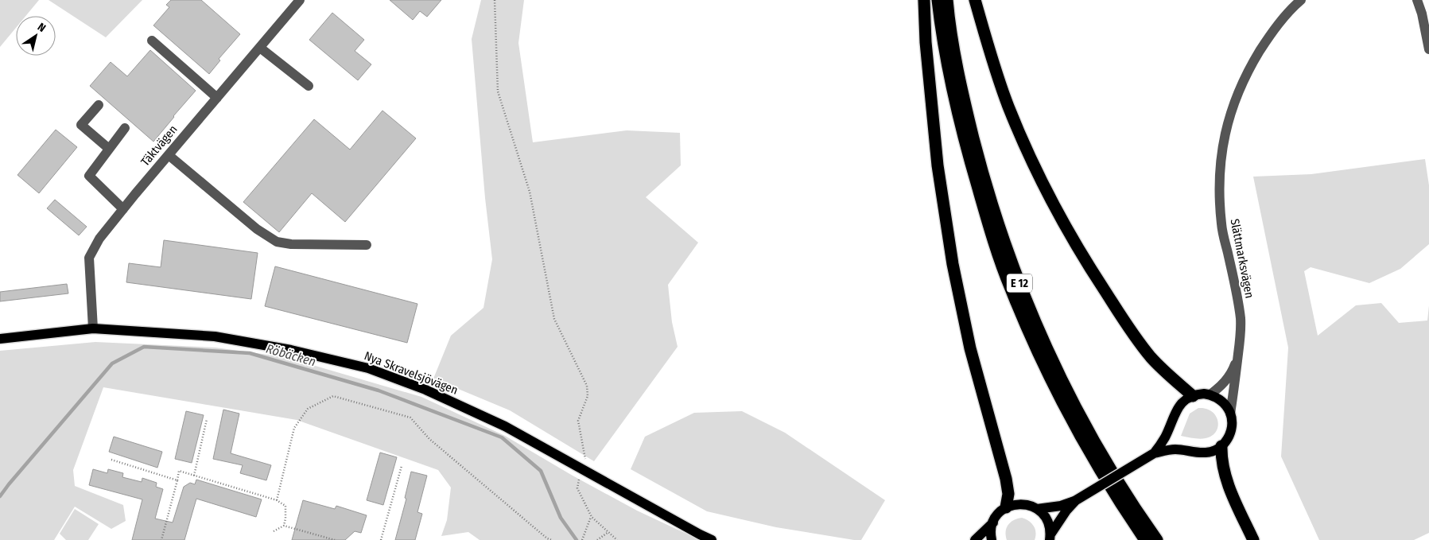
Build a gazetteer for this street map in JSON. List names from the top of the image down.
{
  "streets": {
    "highway": ["E 12"],
    "main road": ["Nya Skravelsjövägen"],
    "street": ["Täktvägen", "Slättmarksvägen"]
  },
  "crossings": [
    ["Täktvägen", "Nya Skravelsjövägen"]
  ],
  "water": ["Röbäcken"],
  "north": "top right"
}
